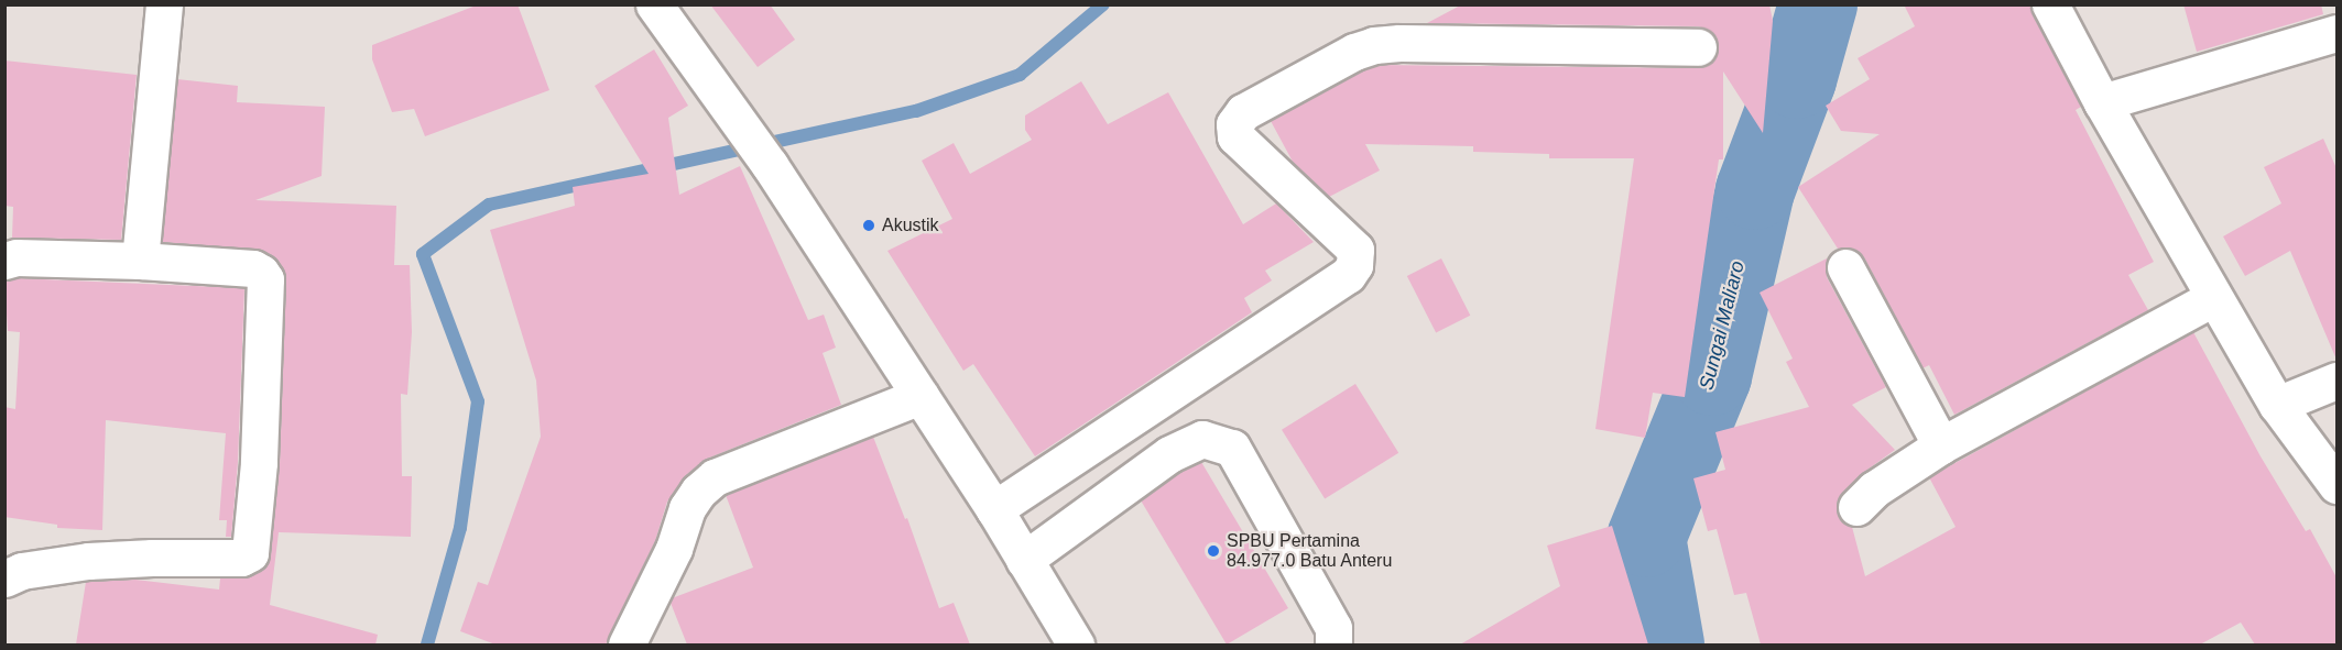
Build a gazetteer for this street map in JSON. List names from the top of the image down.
{
  "water": ["Sungai Maliaro"],
  "places": ["Akustik", "SPBU Pertamina 84.977.0 Batu Anteru"]
}
